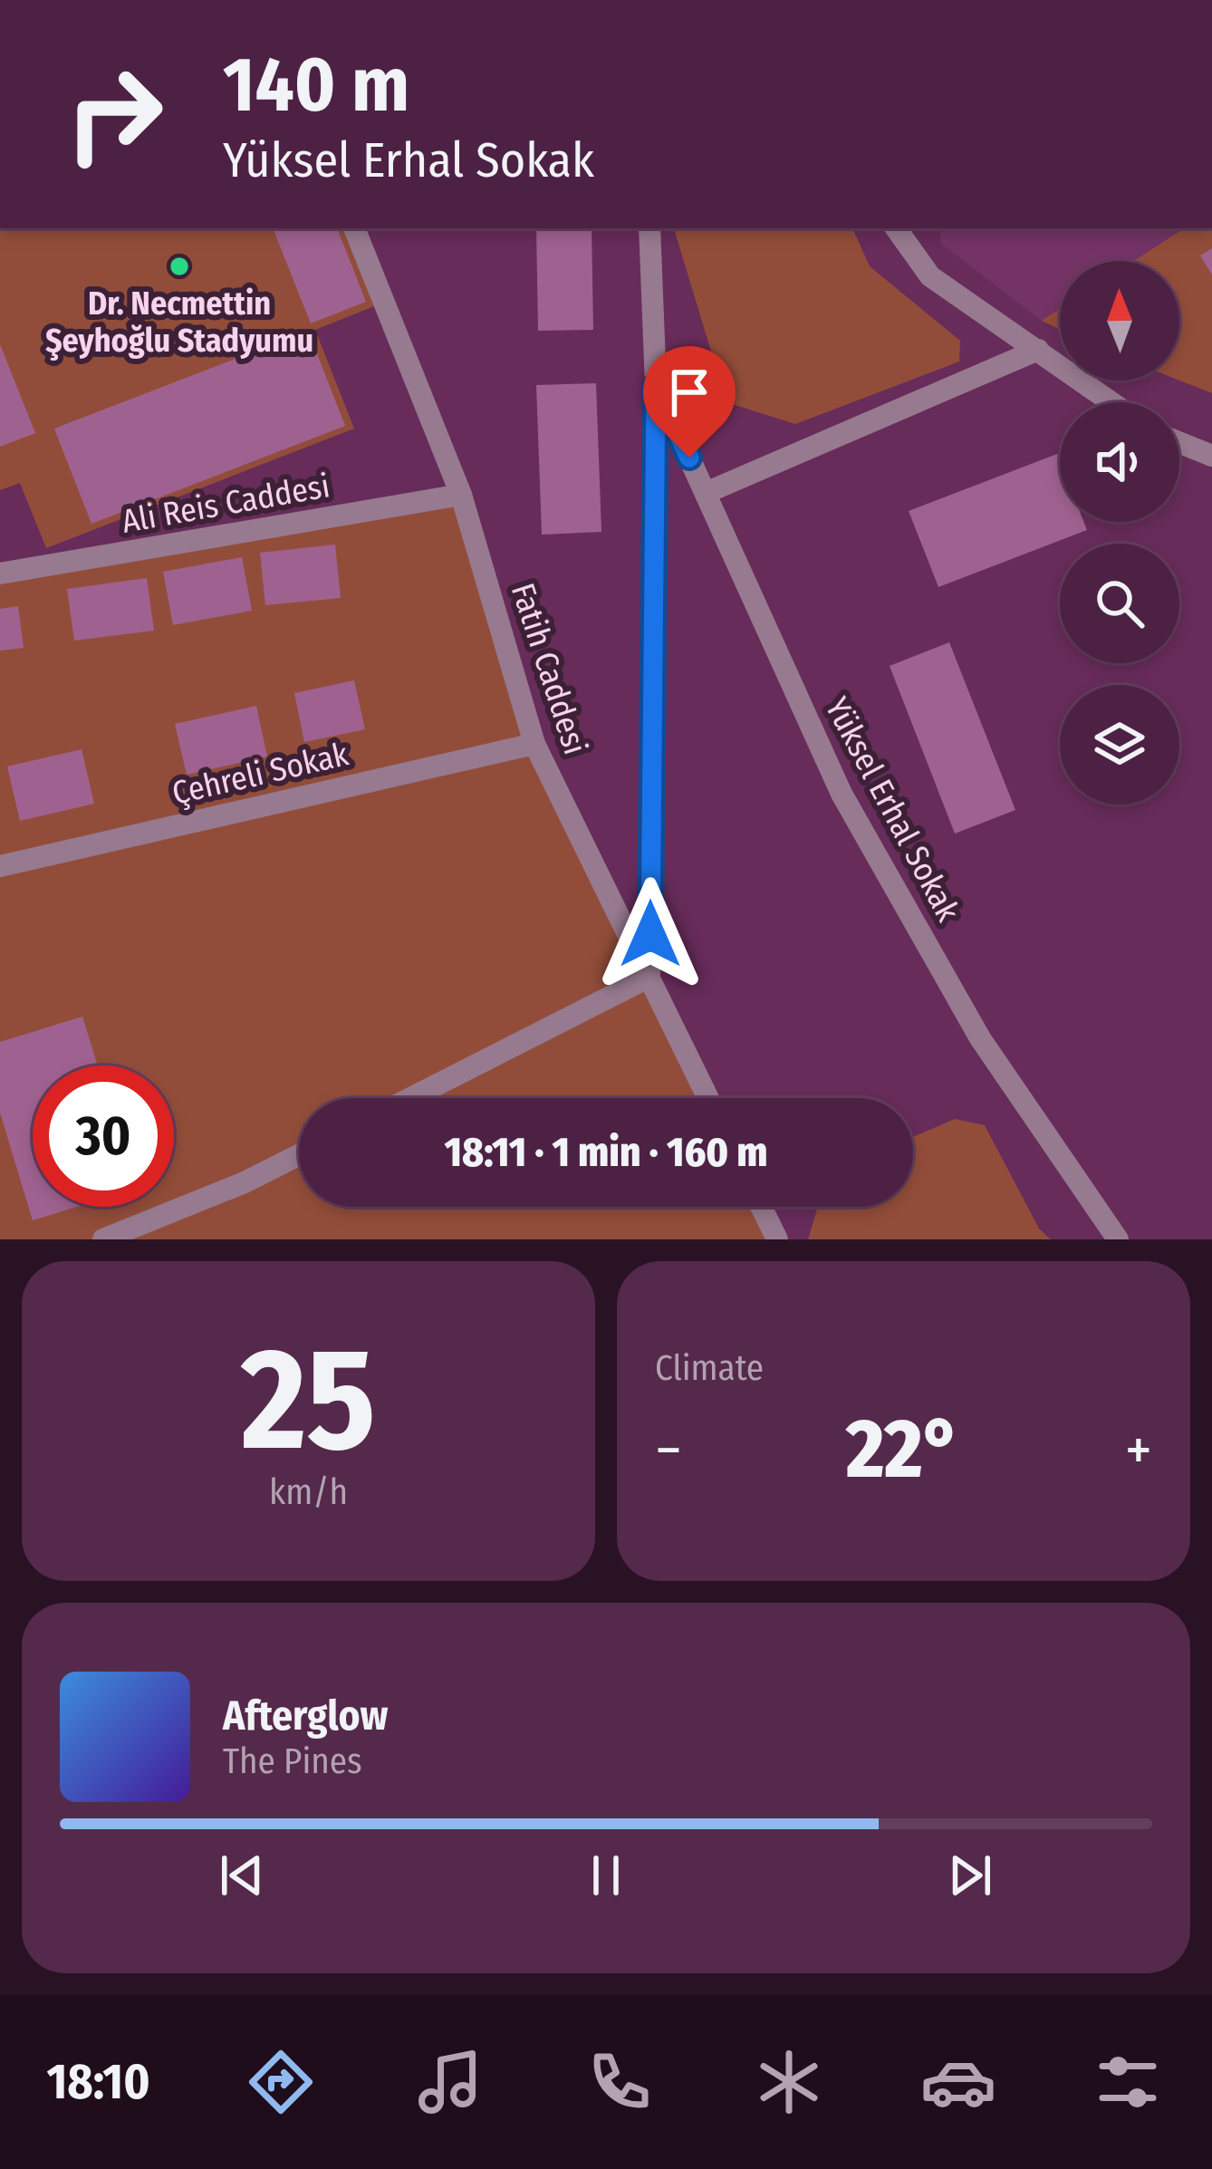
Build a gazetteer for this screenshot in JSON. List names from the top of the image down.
{
  "streets": {
    "street": [
      "Ali Reis Caddesi",
      "Fatih Caddesi",
      "Çehreli Sokak",
      "Yüksel Erhal Sokak"
    ]
  },
  "crossings": [
    ["Ali Reis Caddesi", "Fatih Caddesi"],
    ["Fatih Caddesi", "Çehreli Sokak"]
  ],
  "places": ["Dr. Necmettin Şeyhoğlu Stadyumu"],
  "north": "top",
  "page": {
    "turn": ["140 m", "Yüksel Erhal Sokak"],
    "limit": "30",
    "trip": "18:11 · 1 min · 160 m",
    "tile": [
      ["25", "km/h"],
      "Climate"
    ],
    "heat": ["−", "22°", "+"],
    "song": ["Afterglow", "The Pines"],
    "tabs": "18:10"
  }
}
